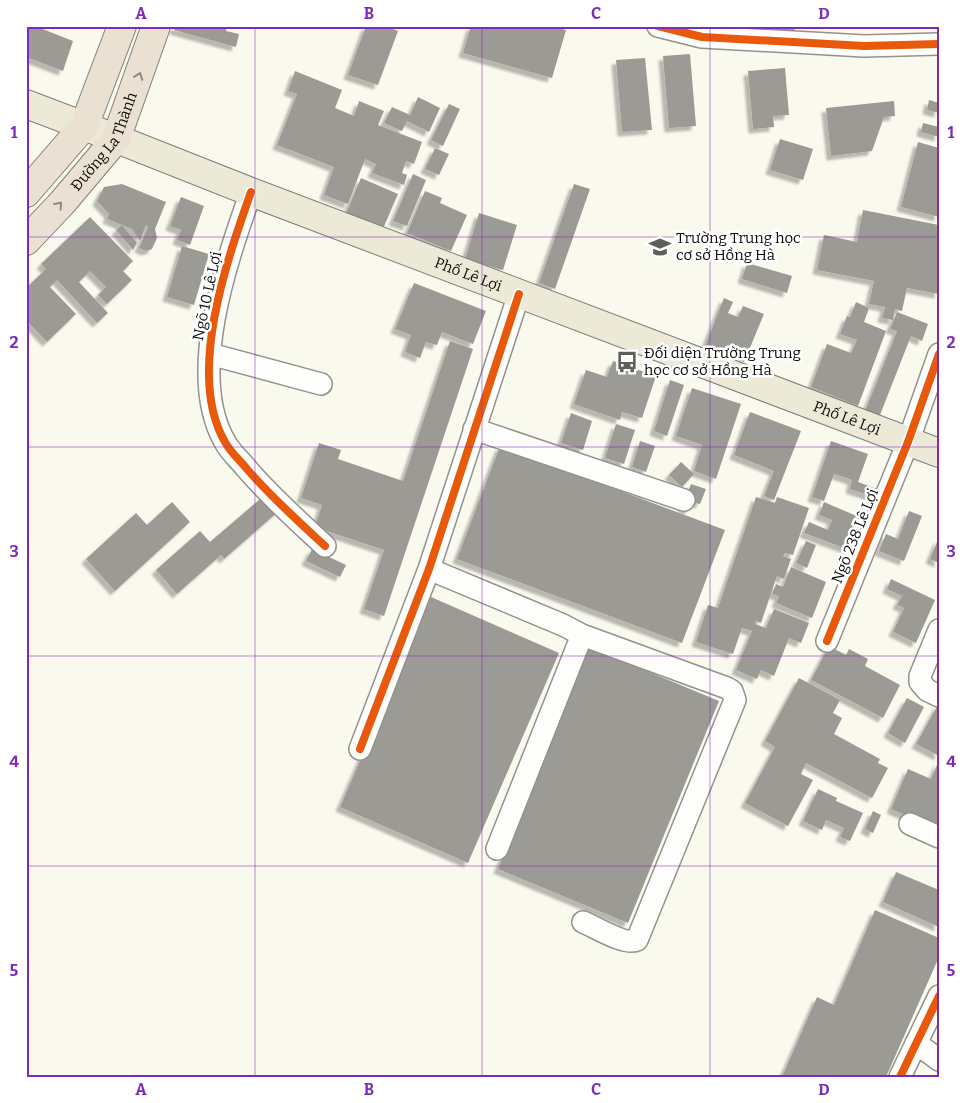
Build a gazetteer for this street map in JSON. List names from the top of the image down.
{
  "streets": {
    "highway": ["Đường La Thành"],
    "main road": ["Phố Lê Lợi"],
    "street": ["Ngõ 10 Lê Lợi", "Ngõ 238 Lê Lợi"]
  },
  "crossings": [
    ["Đường La Thành", "Phố Lê Lợi"],
    ["Phố Lê Lợi", "Ngõ 10 Lê Lợi"],
    ["Phố Lê Lợi", "Ngõ 238 Lê Lợi"]
  ],
  "places": {
    "school or university": ["Trường Trung học cơ sở Hồng Hà"],
    "bus stop": ["Đối diện Trường Trung học cơ sở Hồng Hà"]
  },
  "grid": {
    "columns": [
      "A",
      "B",
      "C",
      "D"
    ],
    "rows": [
      "1",
      "2",
      "3",
      "4",
      "5"
    ]
  }
}
